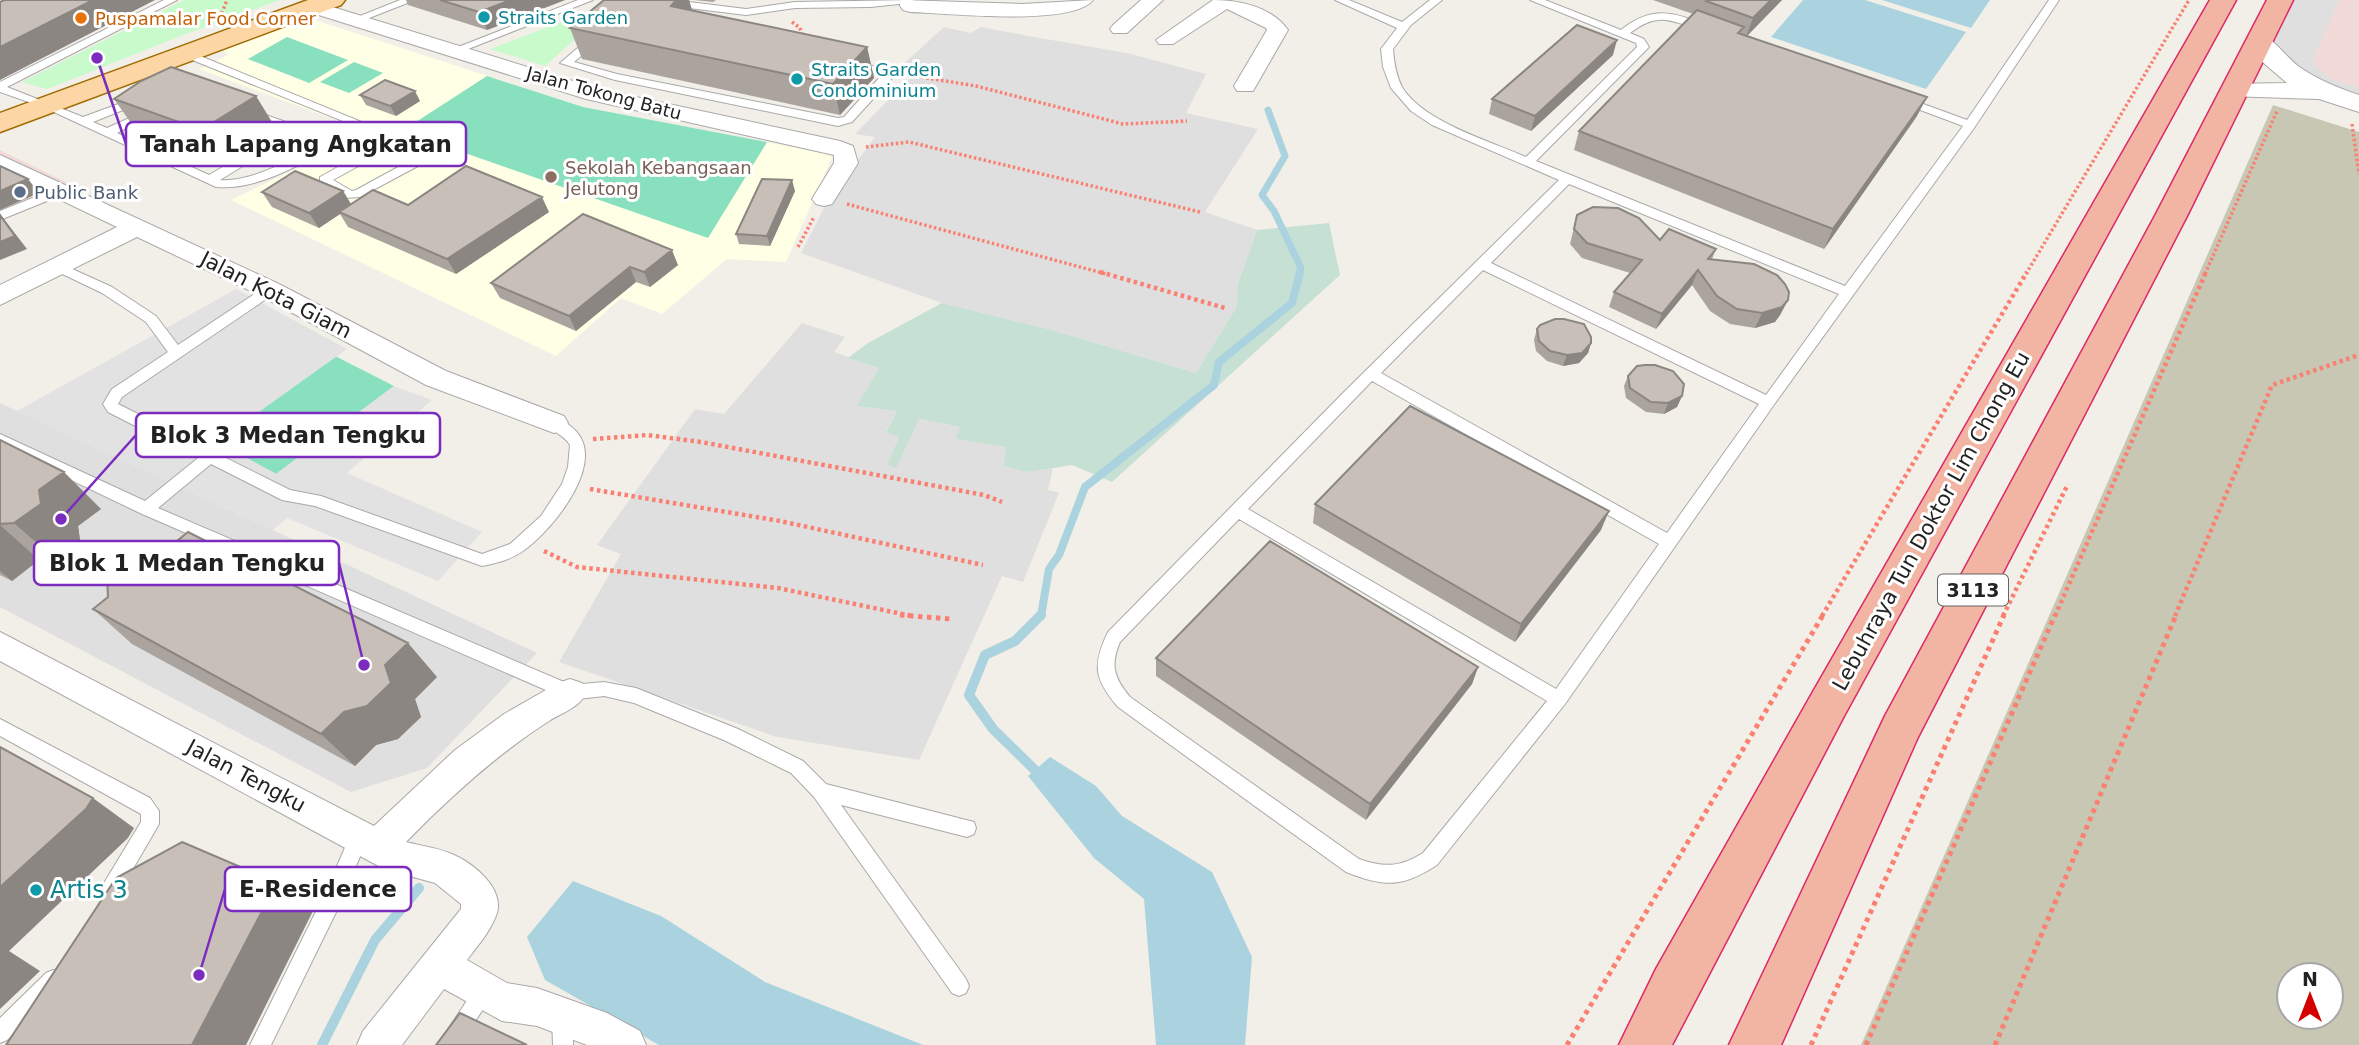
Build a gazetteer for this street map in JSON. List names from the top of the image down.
{
  "streets": {
    "highway": ["Lebuhraya Tun Doktor Lim Chong Eu", "3113"],
    "street": ["Jalan Tokong Batu", "Jalan Kota Giam", "Jalan Tengku"]
  },
  "places": [
    "Straits Garden",
    "Puspamalar Food Corner",
    "Tanah Lapang Angkatan",
    "Straits Garden Condominium",
    "Sekolah Kebangsaan Jelutong",
    "Public Bank",
    "Blok 3 Medan Tengku",
    "Blok 1 Medan Tengku",
    "Artis 3",
    "E-Residence"
  ],
  "north": "top"
}
